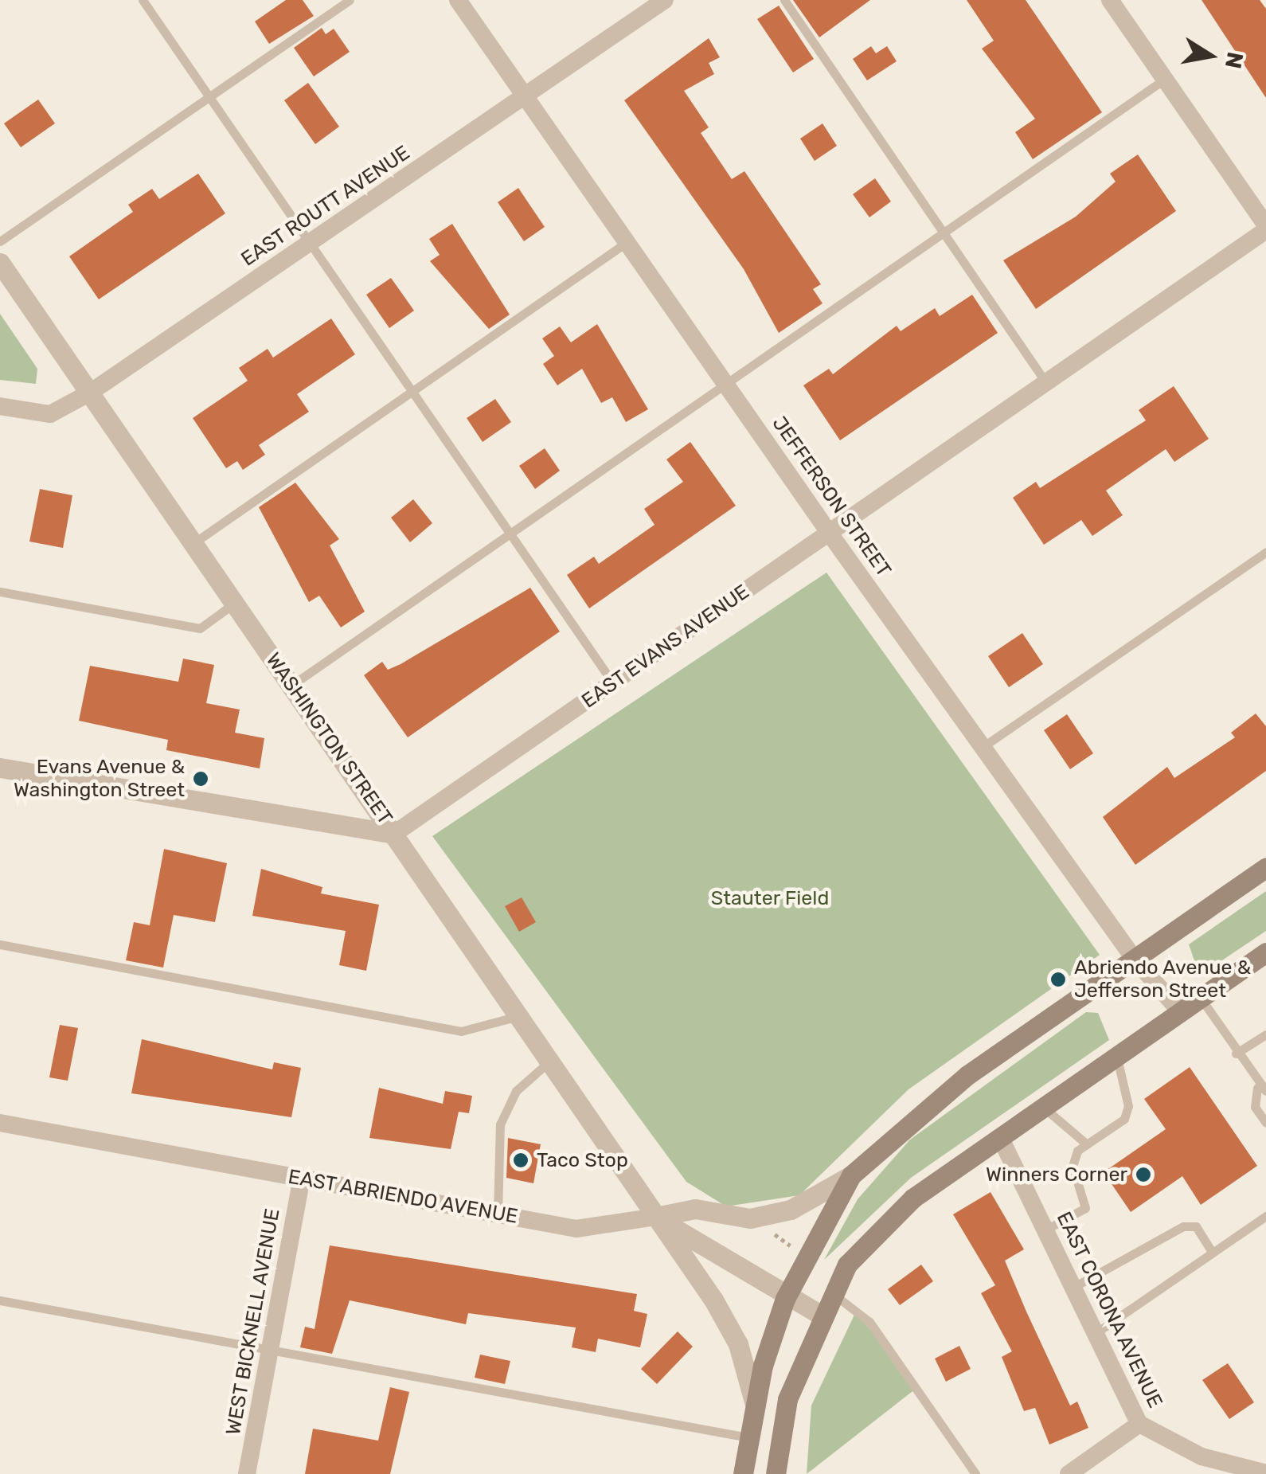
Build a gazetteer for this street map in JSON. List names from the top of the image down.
{
  "streets": {
    "street": [
      "EAST ROUTT AVENUE",
      "JEFFERSON STREET",
      "EAST EVANS AVENUE",
      "WASHINGTON STREET",
      "EAST ABRIENDO AVENUE",
      "EAST CORONA AVENUE",
      "WEST BICKNELL AVENUE"
    ]
  },
  "crossings": [
    ["EAST ROUTT AVENUE", "JEFFERSON STREET"],
    ["EAST ROUTT AVENUE", "WASHINGTON STREET"],
    ["JEFFERSON STREET", "EAST EVANS AVENUE"],
    ["EAST EVANS AVENUE", "WASHINGTON STREET"],
    ["WASHINGTON STREET", "EAST ABRIENDO AVENUE"],
    ["EAST ABRIENDO AVENUE", "WEST BICKNELL AVENUE"]
  ],
  "parks": ["Stauter Field"],
  "places": [
    "Evans Avenue & Washington Street",
    "Abriendo Avenue & Jefferson Street",
    "Taco Stop",
    "Winners Corner"
  ],
  "north": "right"
}
